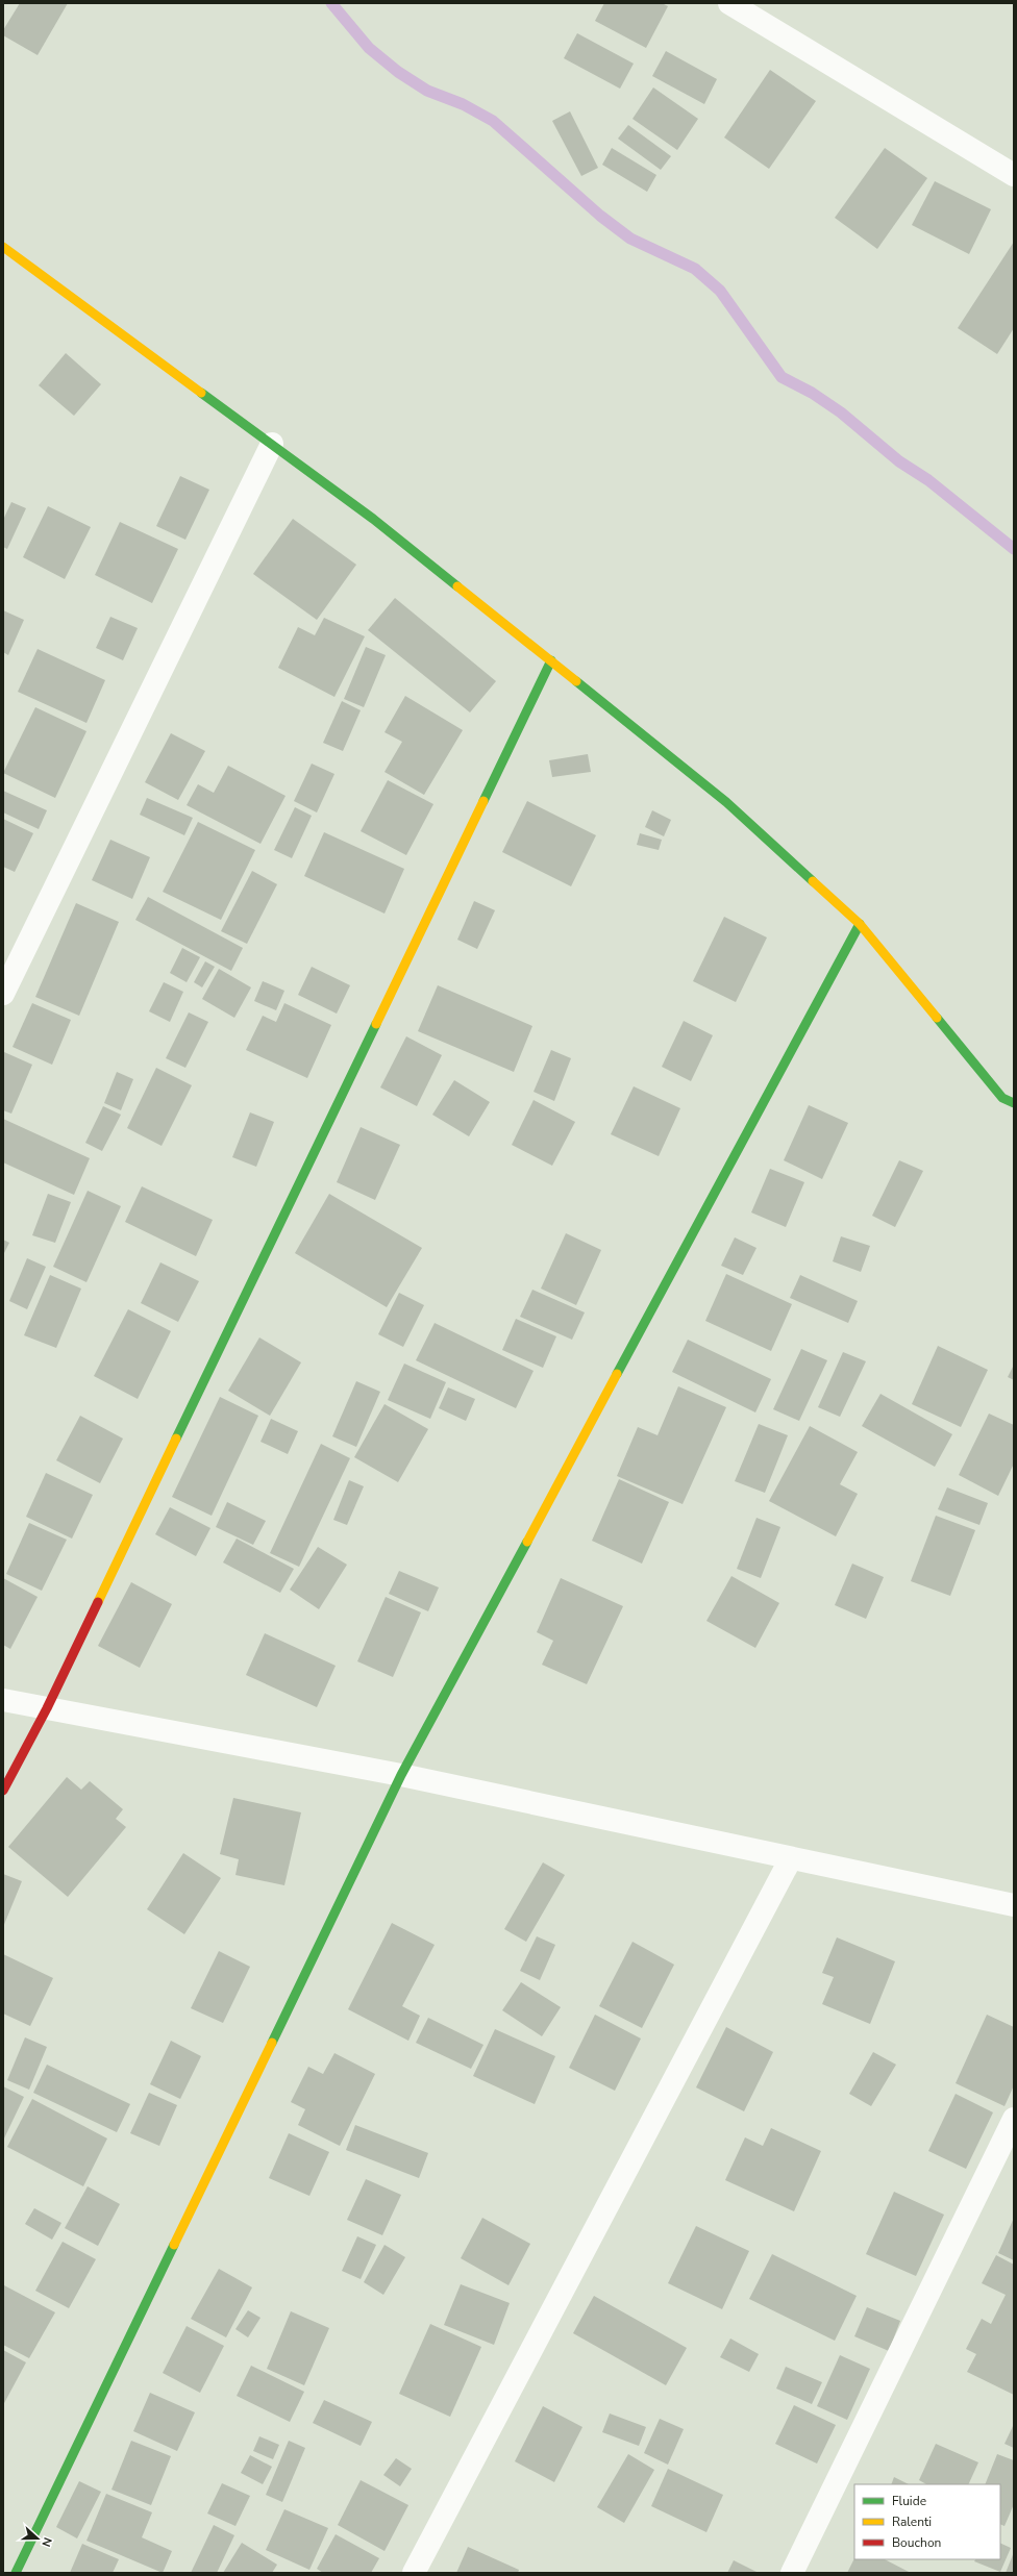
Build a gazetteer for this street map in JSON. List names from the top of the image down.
{
  "legend": ["Fluide", "Ralenti", "Bouchon"],
  "north": "right"
}
